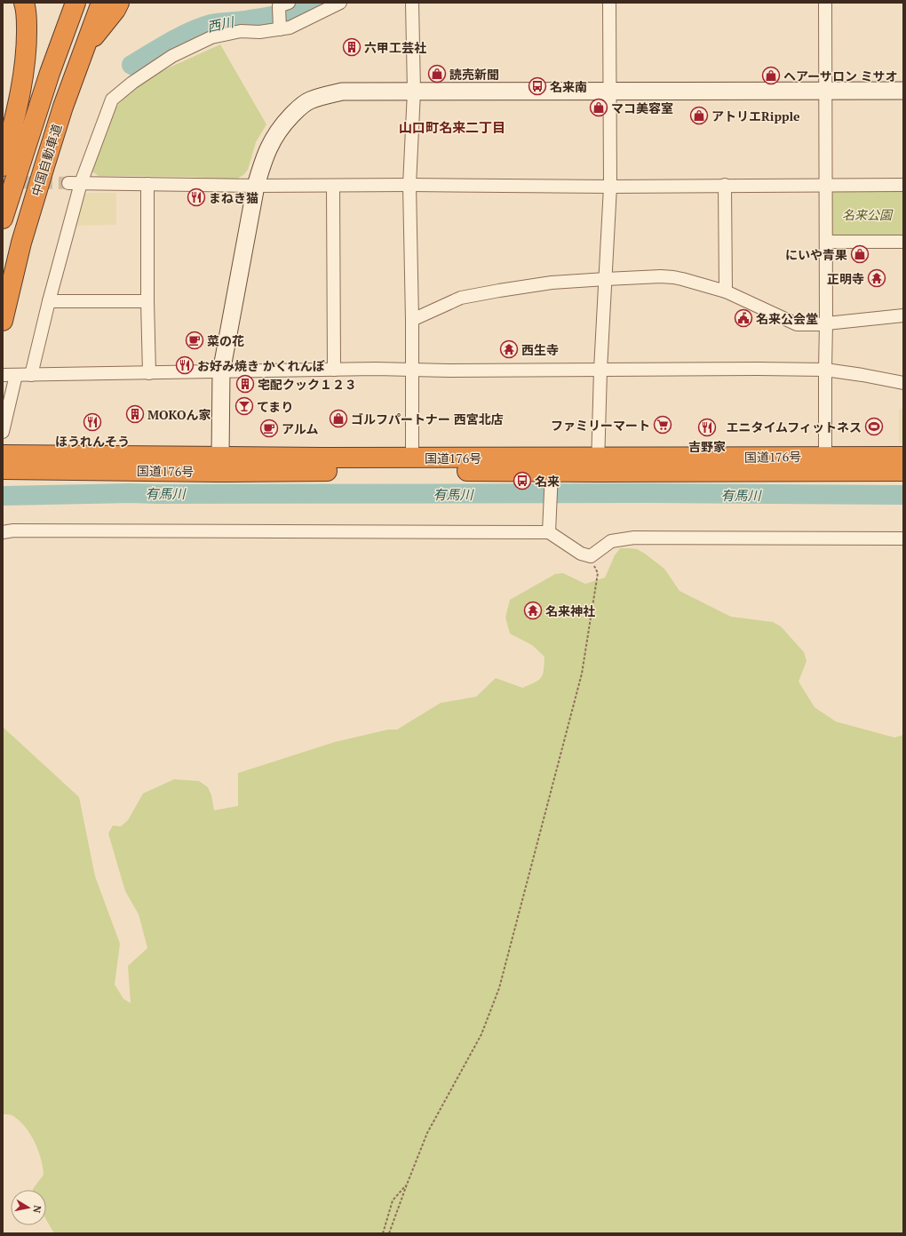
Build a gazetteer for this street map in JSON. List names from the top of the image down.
{
  "streets": {
    "highway": ["中国自動車道", "国道176号"]
  },
  "districts": ["山口町名来二丁目"],
  "water": ["西川", "有馬川"],
  "parks": ["名来公園"],
  "places": {
    "building": ["六甲工芸社", "宅配クック１２３", "MOKOん家"],
    "shop": [
      "読売新聞",
      "ヘアーサロン ミサオ",
      "マコ美容室",
      "アトリエRipple",
      "にいや青果",
      "ゴルフパートナー 西宮北店"
    ],
    "bus stop": ["名来南", "名来"],
    "restaurant": [
      "まねき猫",
      "お好み焼き かくれんぼ",
      "ほうれんそう",
      "吉野家"
    ],
    "temple": ["正明寺", "西生寺", "名来神社"],
    "public building": ["名来公会堂"],
    "cafe": ["菜の花", "アルム"],
    "bar": ["てまり"],
    "supermarket": ["ファミリーマート"],
    "sports": ["エニタイムフィットネス"]
  },
  "north": "right"
}
